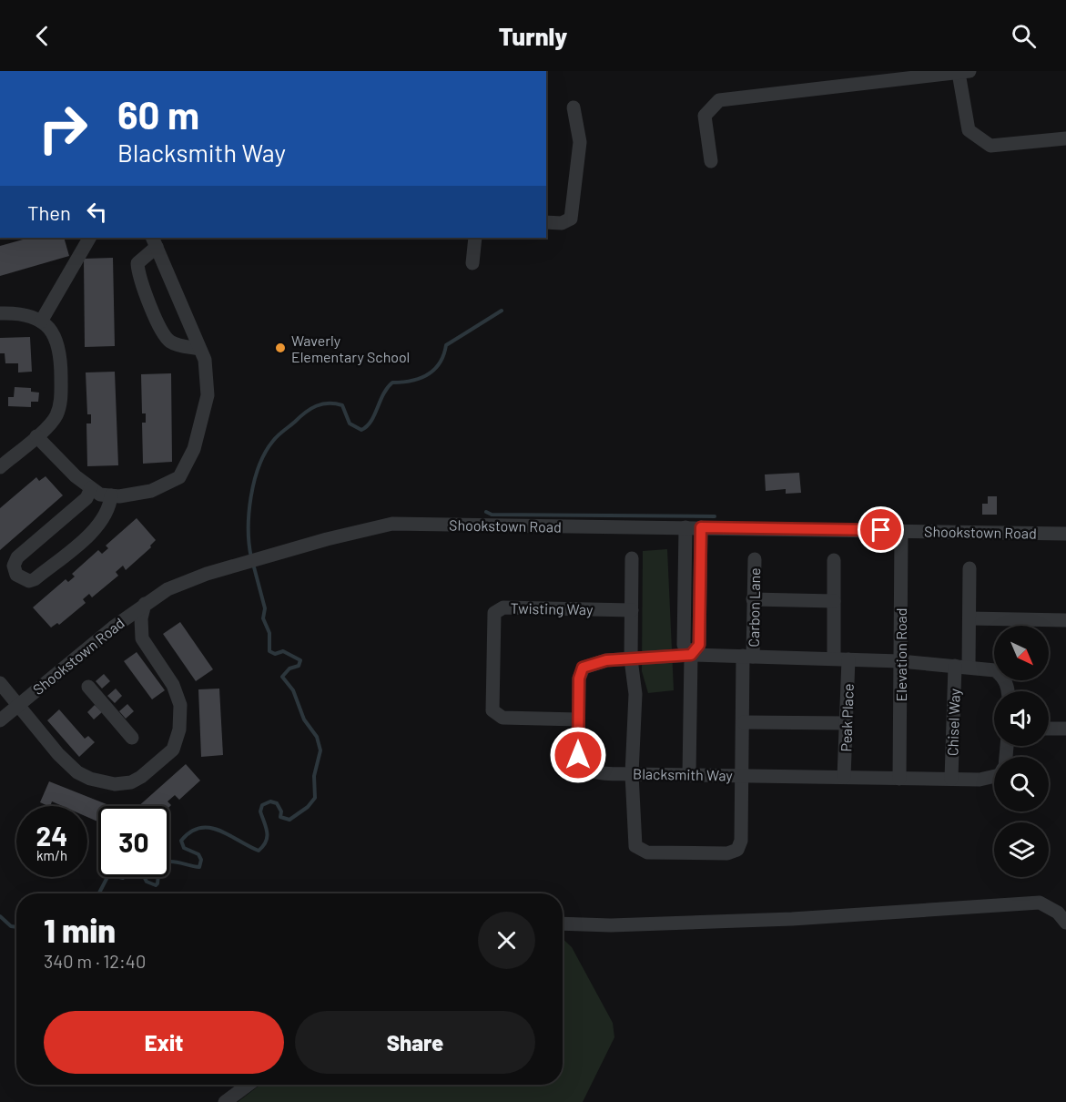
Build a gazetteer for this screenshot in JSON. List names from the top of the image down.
{
  "streets": {
    "street": [
      "Shookstown Road",
      "Carbon Lane",
      "Twisting Way",
      "Elevation Road",
      "Peak Place",
      "Chisel Way",
      "Blacksmith Way"
    ]
  },
  "crossings": [
    ["Shookstown Road", "Elevation Road"],
    ["Carbon Lane", "Blacksmith Way"],
    ["Twisting Way", "Blacksmith Way"],
    ["Elevation Road", "Blacksmith Way"],
    ["Peak Place", "Blacksmith Way"],
    ["Chisel Way", "Blacksmith Way"]
  ],
  "places": ["Waverly Elementary School"],
  "north": "bottom right",
  "page": {
    "header": "Turnly",
    "turn": ["60 m", "Blacksmith Way"],
    "then": "Then",
    "speed": "24 km/h",
    "limit": "30",
    "heading": ["1 min", "340 m · 12:40"],
    "buttons": ["Exit", "Share"]
  }
}
